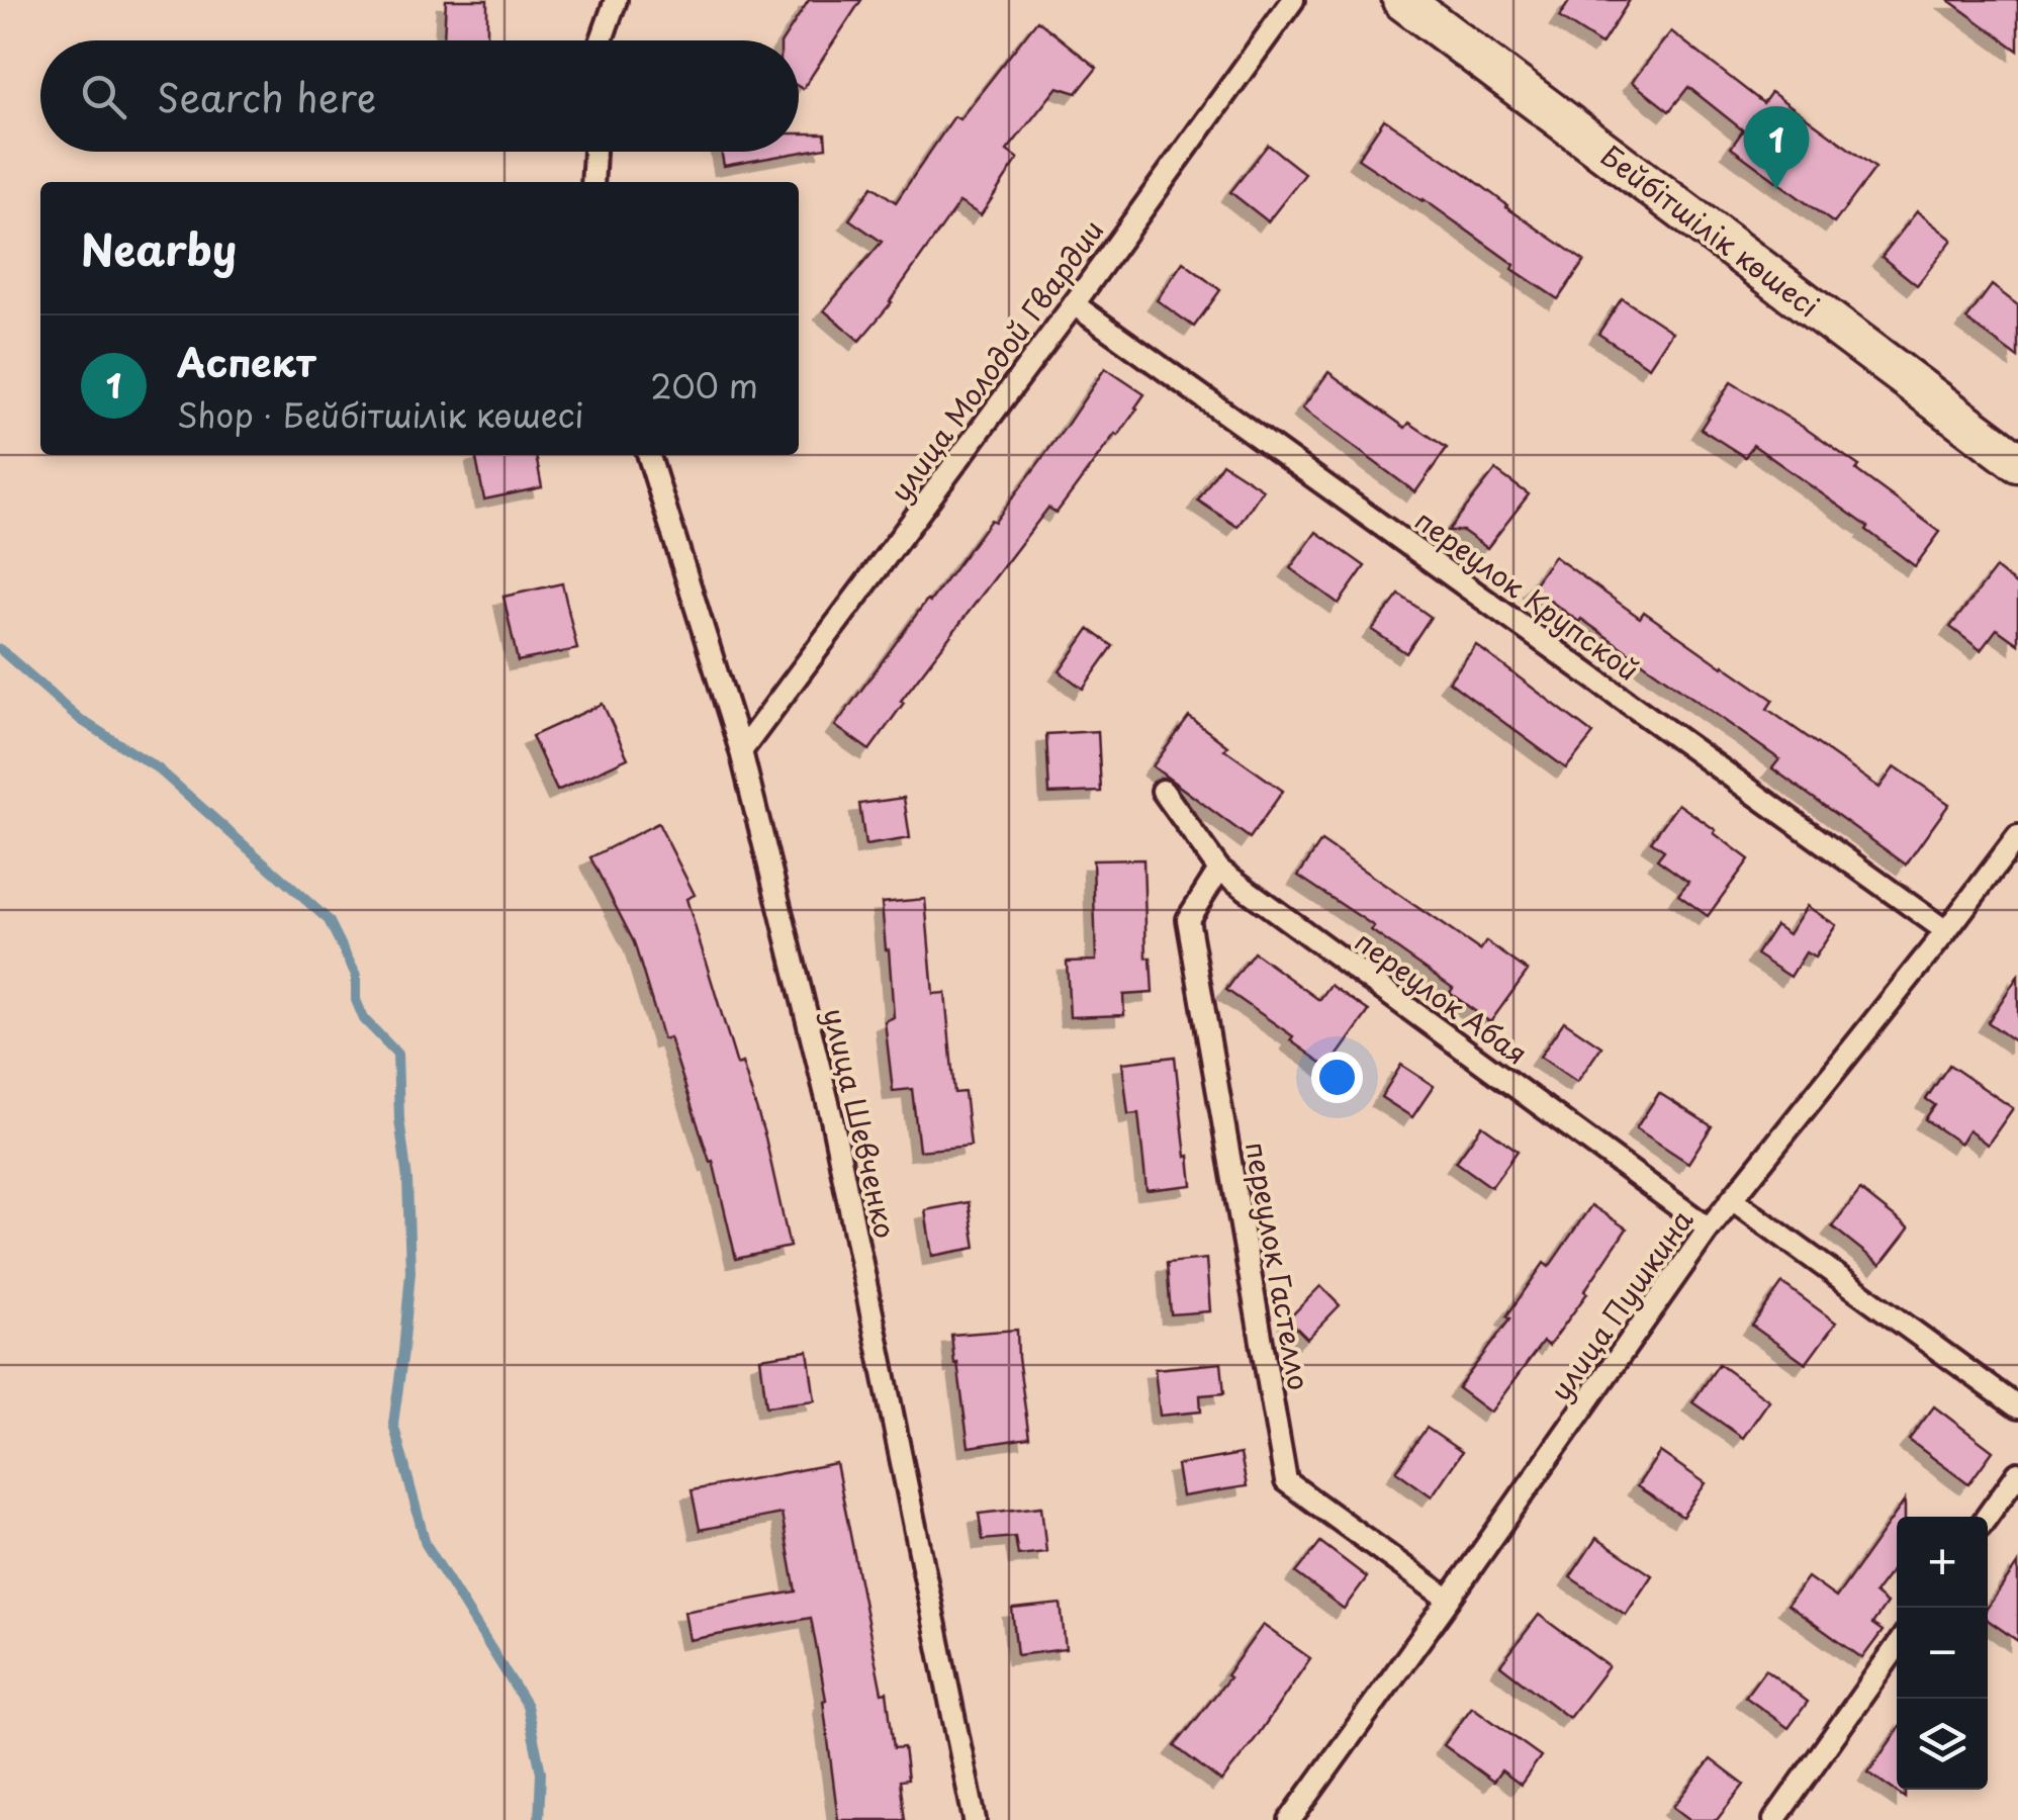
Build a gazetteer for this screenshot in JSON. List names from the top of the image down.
{
  "streets": {
    "street": ["Бейбітшілік көшесі"],
    "lane": [
      "улица Молодой Гвардии",
      "переулок Крупской",
      "переулок Абая",
      "улица Шевченко",
      "переулок Гастелло",
      "улица Пушкина"
    ]
  },
  "crossings": [
    ["улица Молодой Гвардии", "переулок Крупской"],
    ["улица Молодой Гвардии", "улица Шевченко"],
    ["переулок Крупской", "улица Пушкина"],
    ["переулок Абая", "переулок Гастелло"],
    ["переулок Абая", "улица Пушкина"],
    ["переулок Гастелло", "улица Пушкина"]
  ],
  "page": {
    "search": "Search here",
    "pins": "1",
    "heading": "Nearby",
    "list": [
      {
        "mark": "1",
        "name": "Аспект",
        "note": "Shop · Бейбітшілік көшесі",
        "value": "200 m"
      }
    ],
    "map_buttons": ["+", "−"]
  }
}
